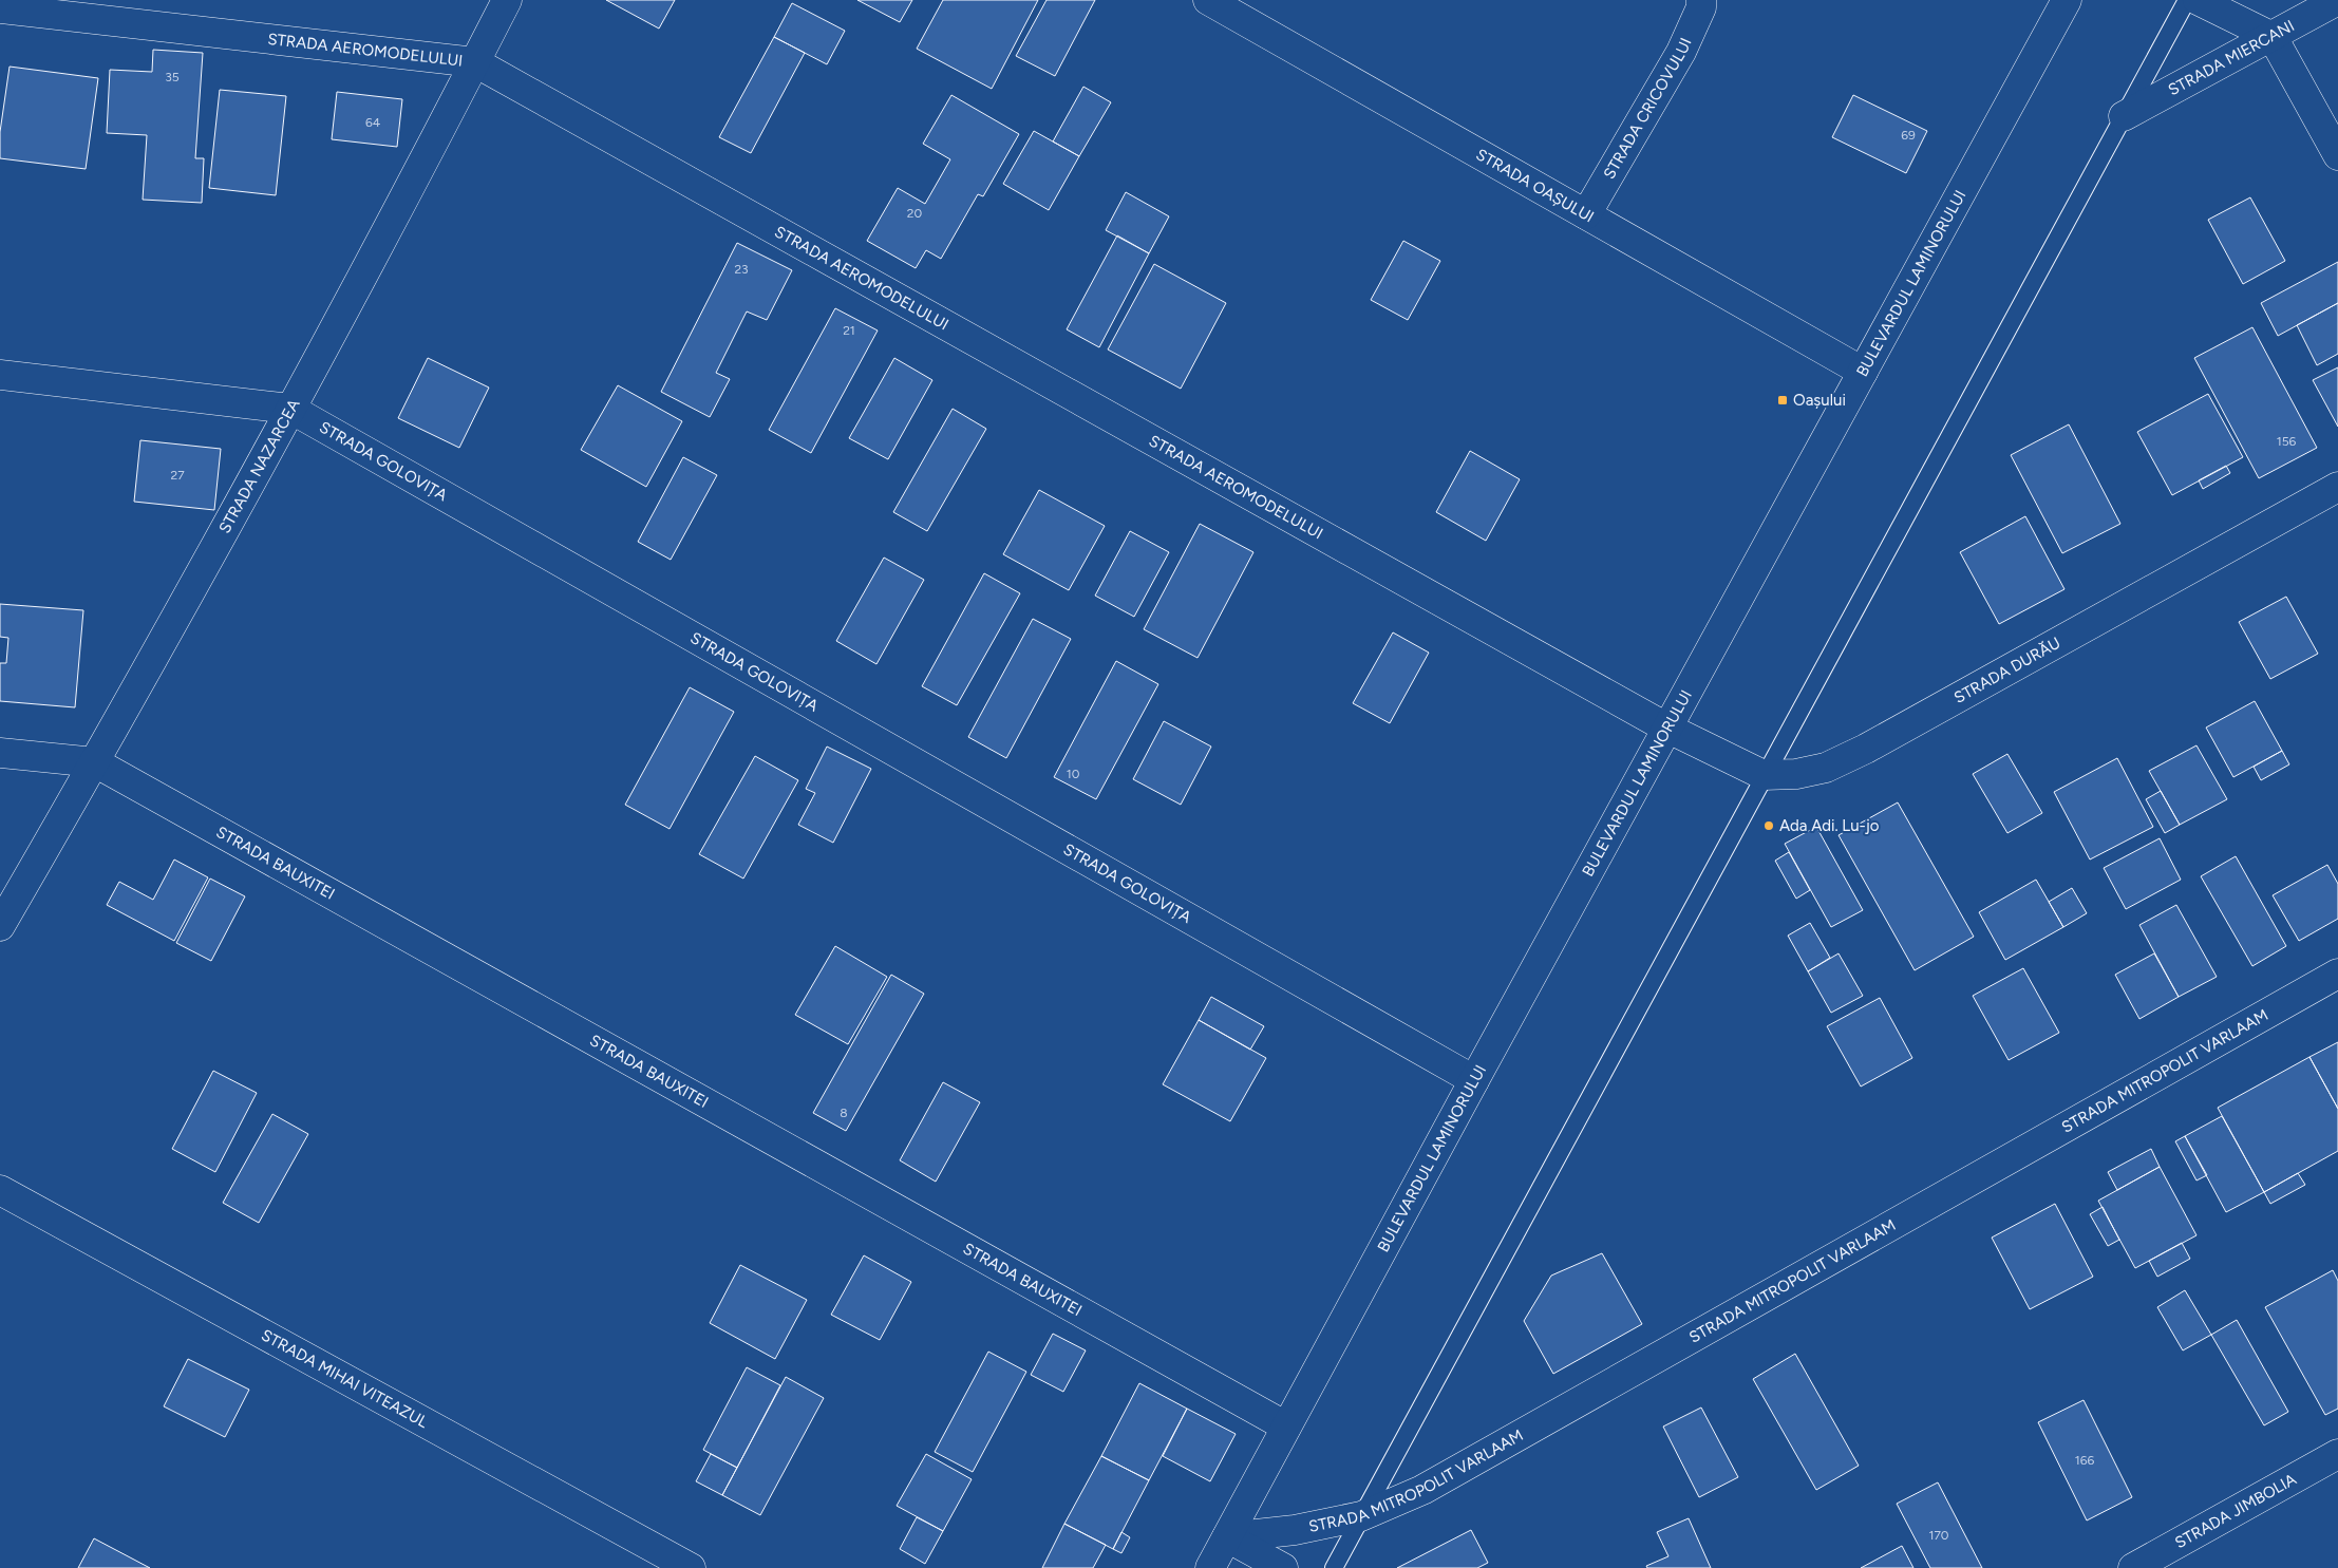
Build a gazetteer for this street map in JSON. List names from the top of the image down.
{
  "streets": {
    "street": [
      "STRADA AEROMODELULUI",
      "STRADA MIERCANI",
      "STRADA CRICOVULUI",
      "STRADA OAȘULUI",
      "BULEVARDUL LAMINORULUI",
      "STRADA GOLOVIȚA",
      "STRADA NAZARCEA",
      "STRADA DURĂU",
      "STRADA BAUXITEI",
      "STRADA MITROPOLIT VARLAAM",
      "STRADA MIHAI VITEAZUL",
      "STRADA JIMBOLIA"
    ]
  },
  "crossings": [
    ["STRADA AEROMODELULUI", "BULEVARDUL LAMINORULUI"],
    ["STRADA AEROMODELULUI", "STRADA NAZARCEA"],
    ["STRADA AEROMODELULUI", "STRADA DURĂU"],
    ["STRADA CRICOVULUI", "STRADA OAȘULUI"],
    ["STRADA OAȘULUI", "BULEVARDUL LAMINORULUI"],
    ["BULEVARDUL LAMINORULUI", "STRADA GOLOVIȚA"],
    ["BULEVARDUL LAMINORULUI", "STRADA DURĂU"],
    ["BULEVARDUL LAMINORULUI", "STRADA BAUXITEI"],
    ["BULEVARDUL LAMINORULUI", "STRADA MITROPOLIT VARLAAM"],
    ["STRADA GOLOVIȚA", "STRADA NAZARCEA"],
    ["STRADA NAZARCEA", "STRADA BAUXITEI"]
  ],
  "places": {
    "transit": ["Oașului"],
    "other": ["Ada Adi. Lu-jo"]
  },
  "house_numbers": [
    "35",
    "64",
    "69",
    "20",
    "23",
    "21",
    "156",
    "27",
    "10",
    "8",
    "166",
    "170"
  ]
}
